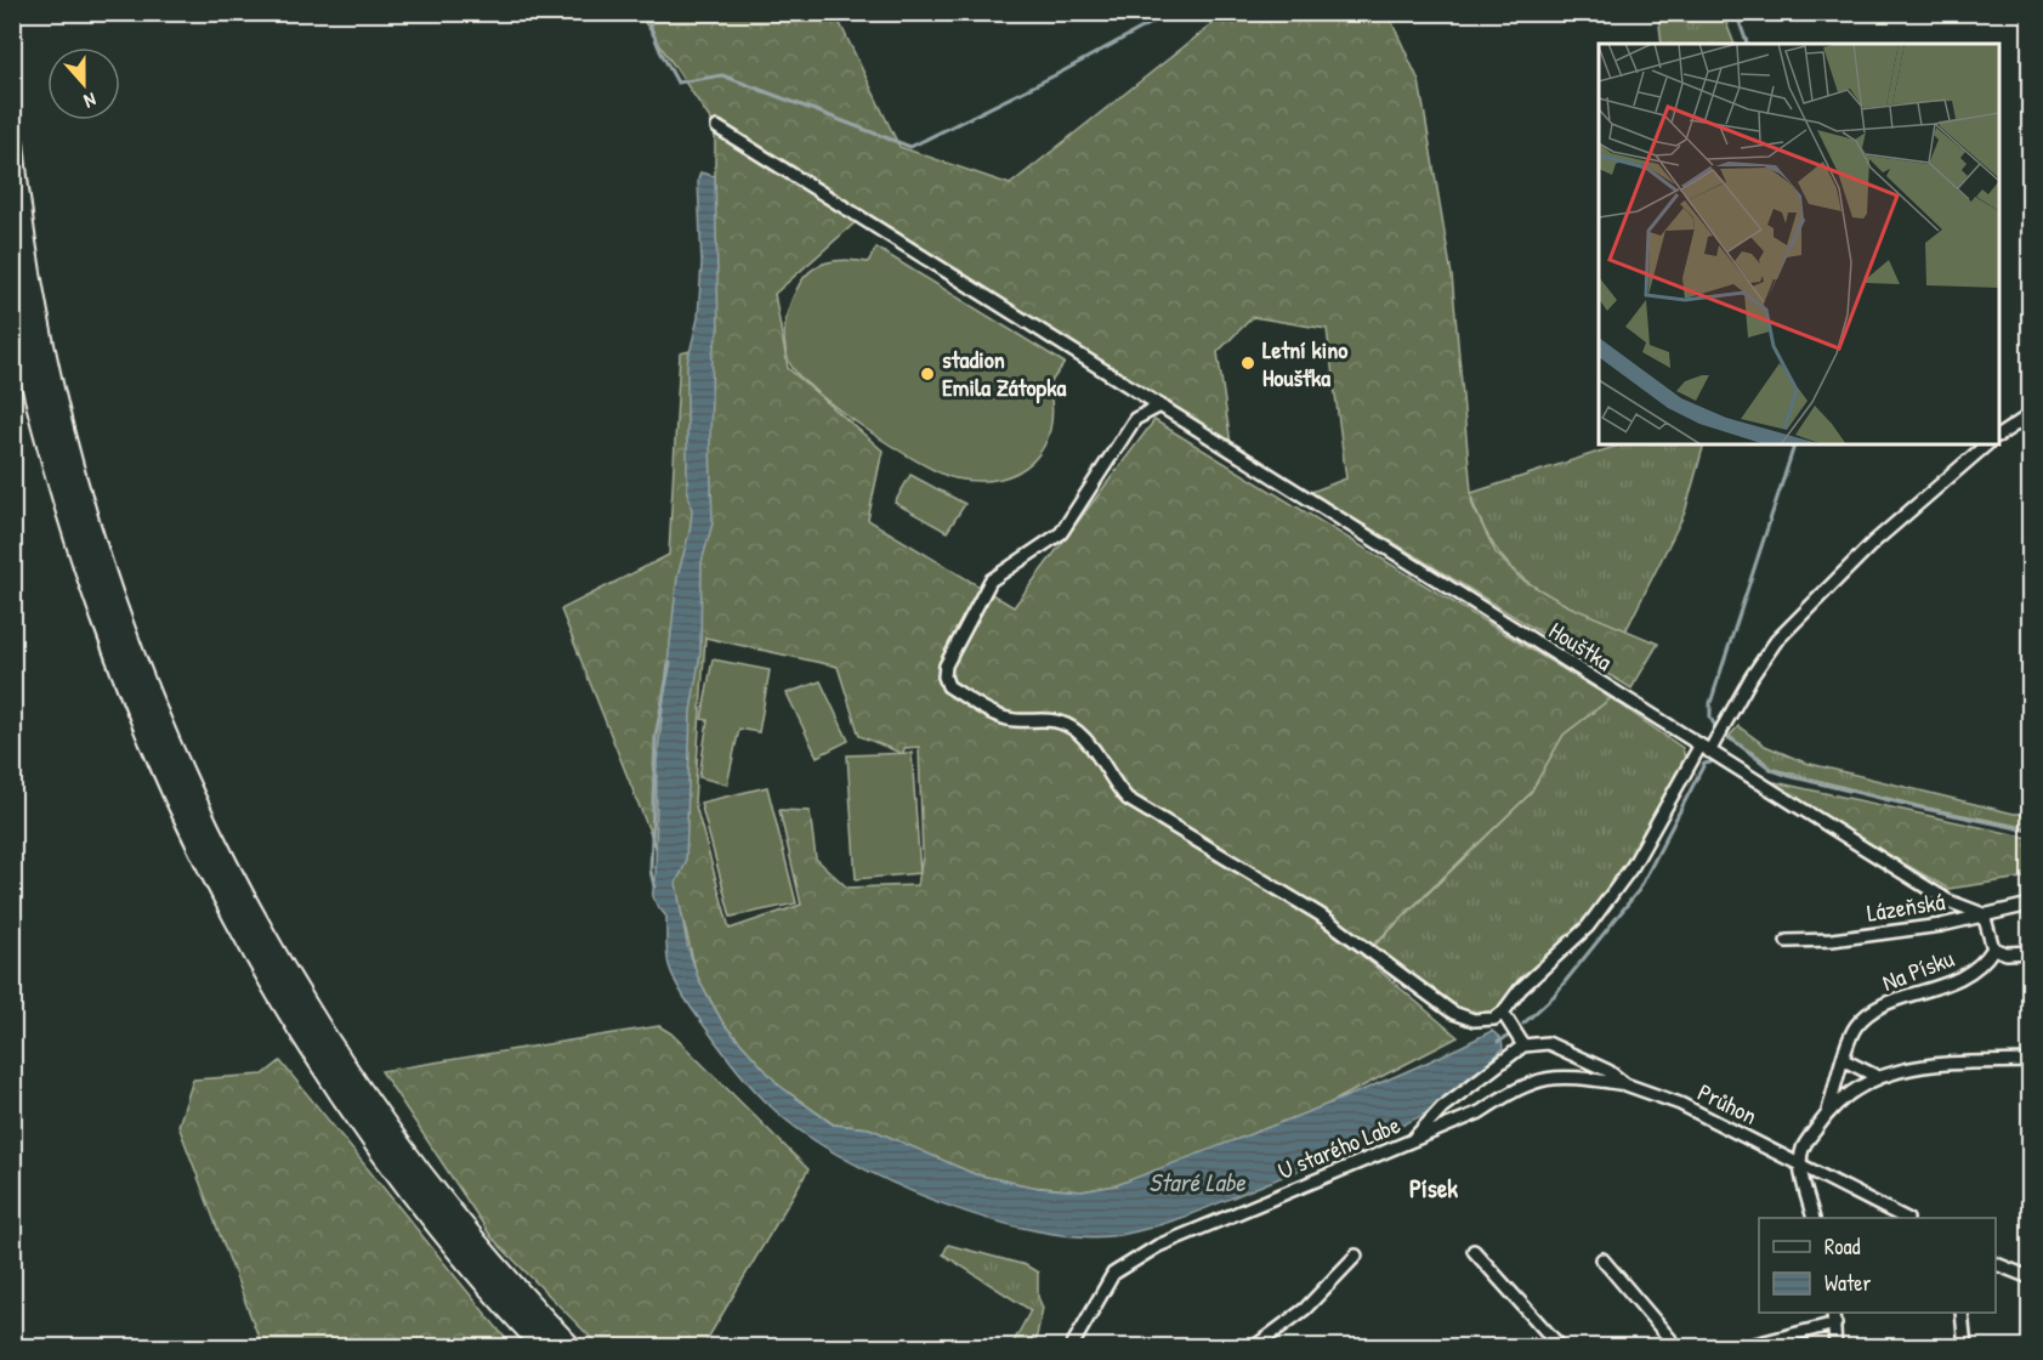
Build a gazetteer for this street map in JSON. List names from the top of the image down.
{
  "streets": {
    "street": [
      "Houštka",
      "Lázeňská",
      "Na Písku",
      "Průhon",
      "U starého Labe"
    ]
  },
  "crossings": [
    ["Houštka", "Lázeňská"],
    ["Na Písku", "Průhon"],
    ["Průhon", "U starého Labe"]
  ],
  "districts": ["Písek"],
  "water": ["Staré Labe"],
  "places": ["Letní kino Houšťka", "stadion Emila Zátopka"],
  "legend": ["Road", "Water"],
  "north": "bottom"
}
